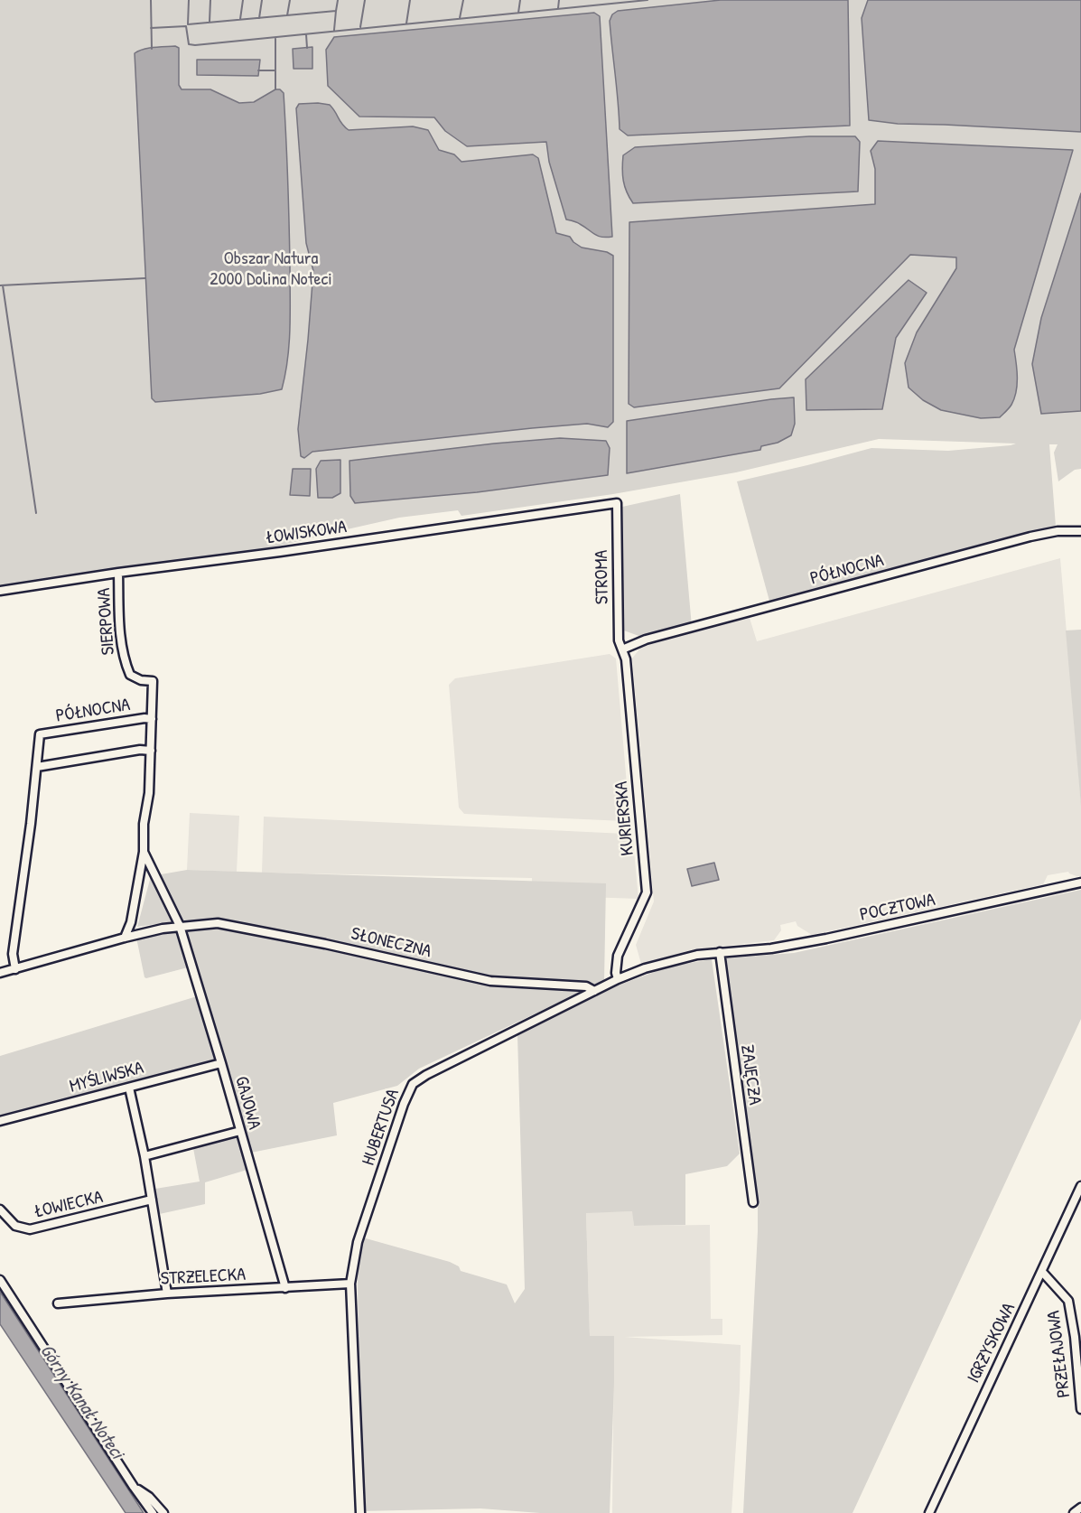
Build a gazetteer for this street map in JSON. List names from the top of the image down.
{
  "streets": {
    "street": [
      "ŁOWISKOWA",
      "PÓŁNOCNA",
      "STROMA",
      "SIERPOWA",
      "KURIERSKA",
      "POCZTOWA",
      "SŁONECZNA",
      "ZAJĘCZA",
      "MYŚLIWSKA",
      "GAJOWA",
      "HUBERTUSA",
      "ŁOWIECKA",
      "STRZELECKA",
      "IGRZYSKOWA",
      "PRZEŁAJOWA"
    ]
  },
  "crossings": [
    ["ŁOWISKOWA", "STROMA"],
    ["ŁOWISKOWA", "SIERPOWA"],
    ["PÓŁNOCNA", "STROMA"],
    ["PÓŁNOCNA", "SIERPOWA"],
    ["PÓŁNOCNA", "KURIERSKA"],
    ["STROMA", "KURIERSKA"],
    ["KURIERSKA", "HUBERTUSA"],
    ["POCZTOWA", "ZAJĘCZA"],
    ["POCZTOWA", "HUBERTUSA"],
    ["SŁONECZNA", "GAJOWA"],
    ["SŁONECZNA", "HUBERTUSA"],
    ["ZAJĘCZA", "HUBERTUSA"],
    ["MYŚLIWSKA", "GAJOWA"],
    ["GAJOWA", "STRZELECKA"],
    ["HUBERTUSA", "STRZELECKA"],
    ["IGRZYSKOWA", "PRZEŁAJOWA"]
  ],
  "water": ["Górny Kanał Noteci"],
  "parks": ["Obszar Natura 2000 Dolina Noteci"]
}
